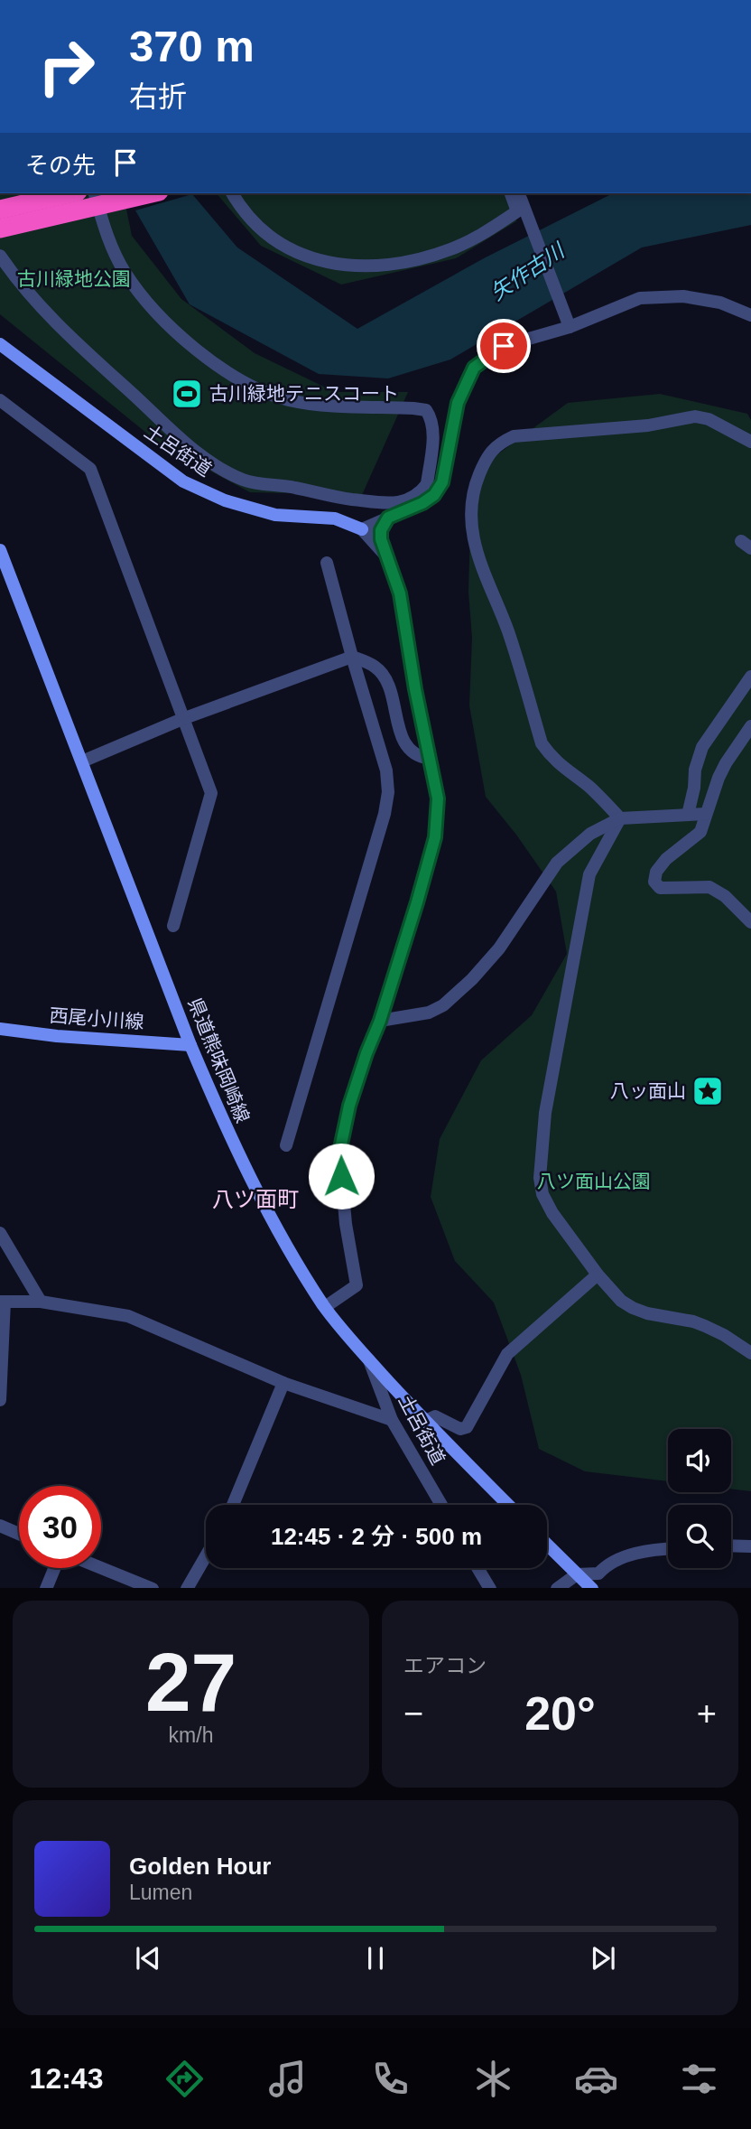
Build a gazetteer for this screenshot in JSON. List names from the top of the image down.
{
  "streets": {
    "main road": ["土呂街道", "西尾小川線", "県道熊味岡崎線"]
  },
  "crossings": [
    ["土呂街道", "県道熊味岡崎線"],
    ["西尾小川線", "県道熊味岡崎線"]
  ],
  "districts": ["八ツ面町"],
  "water": ["矢作古川"],
  "parks": ["古川緑地公園", "八ツ面山公園"],
  "places": {
    "sports": ["古川緑地テニスコート"],
    "place": ["八ッ面山"]
  },
  "page": {
    "turn": ["370 m", "右折"],
    "then": "その先",
    "limit": "30",
    "trip": "12:45 · 2 分 · 500 m",
    "tile": [
      ["27", "km/h"],
      "エアコン"
    ],
    "heat": ["−", "20°", "+"],
    "song": ["Golden Hour", "Lumen"],
    "tabs": "12:43"
  }
}
